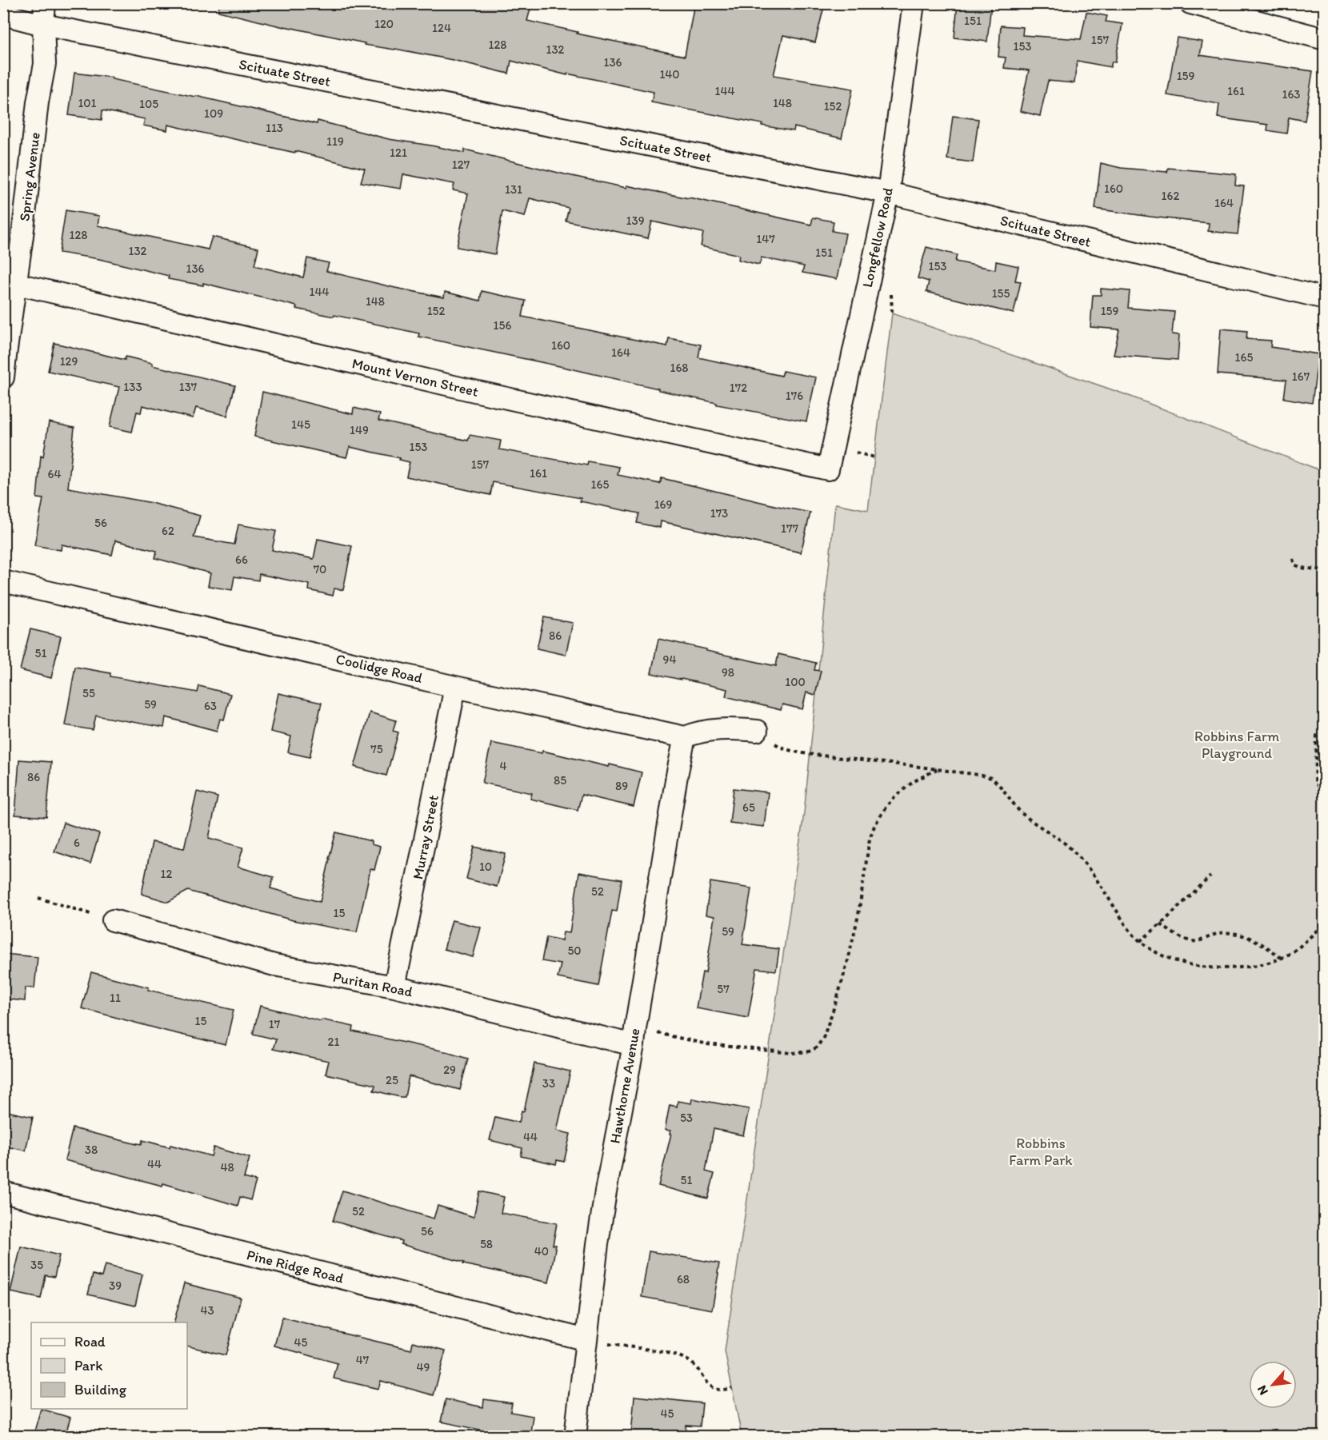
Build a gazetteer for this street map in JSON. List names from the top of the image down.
{
  "streets": {
    "street": [
      "Scituate Street",
      "Spring Avenue",
      "Longfellow Road",
      "Mount Vernon Street",
      "Coolidge Road",
      "Murray Street",
      "Puritan Road",
      "Hawthorne Avenue",
      "Pine Ridge Road"
    ]
  },
  "crossings": [
    ["Scituate Street", "Spring Avenue"],
    ["Scituate Street", "Longfellow Road"],
    ["Spring Avenue", "Mount Vernon Street"],
    ["Longfellow Road", "Mount Vernon Street"],
    ["Coolidge Road", "Murray Street"],
    ["Coolidge Road", "Hawthorne Avenue"],
    ["Murray Street", "Puritan Road"],
    ["Puritan Road", "Hawthorne Avenue"],
    ["Hawthorne Avenue", "Pine Ridge Road"]
  ],
  "parks": ["Robbins Farm Playground", "Robbins Farm Park"],
  "house_numbers": [
    "151",
    "120",
    "124",
    "157",
    "128",
    "153",
    "132",
    "136",
    "140",
    "159",
    "144",
    "161",
    "163",
    "101",
    "148",
    "105",
    "152",
    "109",
    "113",
    "119",
    "121",
    "127",
    "160",
    "131",
    "162",
    "164",
    "139",
    "128",
    "147",
    "132",
    "151",
    "153",
    "136",
    "144",
    "155",
    "148",
    "152",
    "159",
    "156",
    "160",
    "164",
    "165",
    "129",
    "168",
    "167",
    "133",
    "137",
    "172",
    "176",
    "145",
    "149",
    "153",
    "157",
    "161",
    "64",
    "165",
    "169",
    "173",
    "56",
    "177",
    "62",
    "66",
    "70",
    "86",
    "51",
    "94",
    "98",
    "100",
    "55",
    "59",
    "63",
    "75",
    "4",
    "86",
    "85",
    "89",
    "65",
    "6",
    "10",
    "12",
    "52",
    "15",
    "59",
    "50",
    "57",
    "11",
    "15",
    "17",
    "21",
    "29",
    "25",
    "33",
    "53",
    "44",
    "38",
    "44",
    "48",
    "51",
    "52",
    "56",
    "58",
    "40",
    "35",
    "68",
    "39",
    "43",
    "45",
    "47",
    "49",
    "45"
  ],
  "legend": ["Road", "Park", "Building"],
  "north": "bottom left"
}
